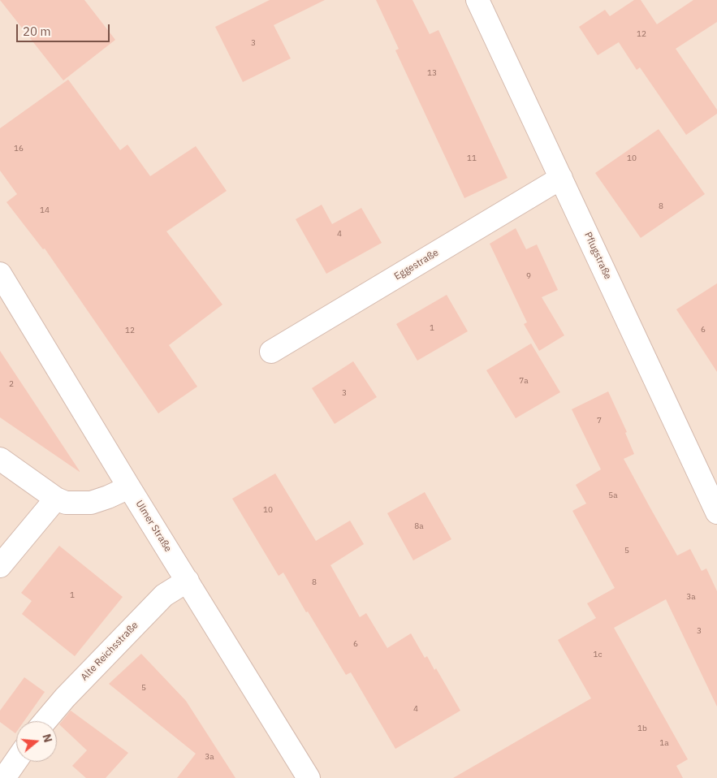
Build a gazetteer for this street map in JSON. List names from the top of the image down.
{
  "streets": {
    "street": [
      "Pflugstraße",
      "Eggestraße",
      "Ulmer Straße",
      "Alte Reichsstraße"
    ]
  },
  "crossings": [
    ["Pflugstraße", "Eggestraße"],
    ["Ulmer Straße", "Alte Reichsstraße"]
  ],
  "house_numbers": [
    "12",
    "3",
    "13",
    "16",
    "11",
    "10",
    "8",
    "14",
    "4",
    "9",
    "1",
    "6",
    "12",
    "7a",
    "2",
    "3",
    "7",
    "5a",
    "10",
    "8a",
    "5",
    "8",
    "1",
    "3a",
    "3",
    "6",
    "1c",
    "5",
    "4",
    "1b",
    "1a",
    "3a"
  ],
  "scale_bar": "20 m",
  "north": "right"
}
